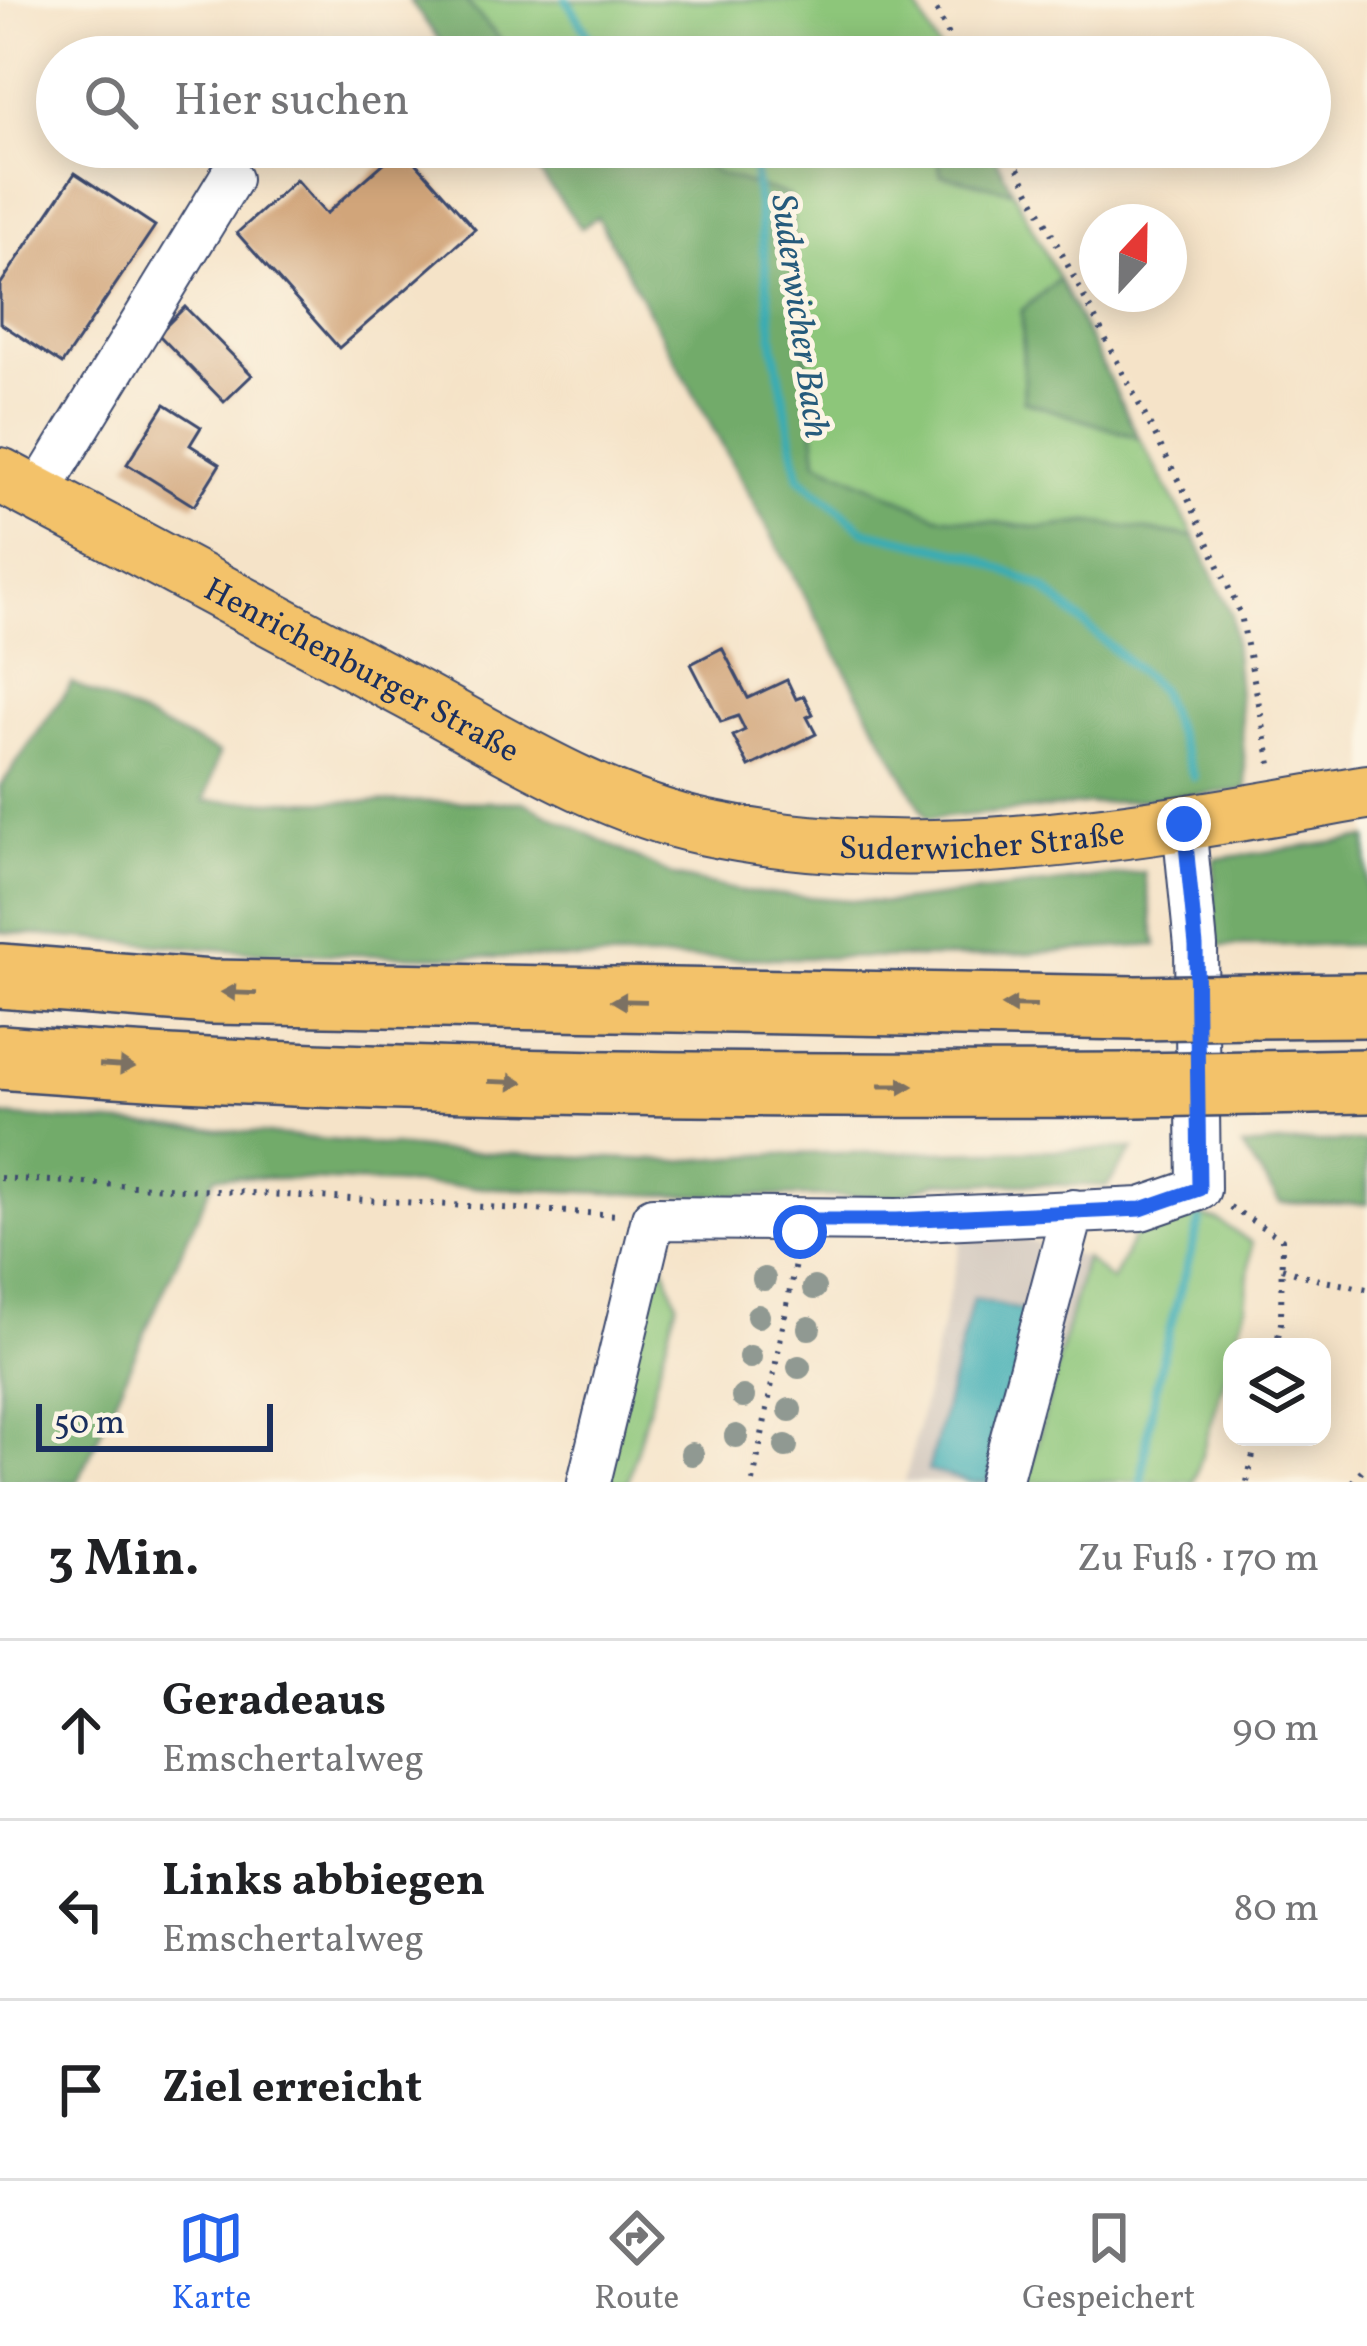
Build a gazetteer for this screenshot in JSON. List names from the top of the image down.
{
  "streets": {
    "main road": ["Henrichenburger Straße", "Suderwicher Straße"]
  },
  "crossings": [
    ["Henrichenburger Straße", "Suderwicher Straße"]
  ],
  "water": ["Suderwicher Bach"],
  "scale_bar": "50 m",
  "north": "top",
  "page": {
    "search": "Hier suchen",
    "scale": "50 m",
    "heading": ["3 Min.", "Zu Fuß · 170 m"],
    "list": [
      ["Geradeaus", "Emschertalweg", "90 m"],
      ["Links abbiegen", "Emschertalweg", "80 m"],
      "Ziel erreicht"
    ],
    "nav": ["Karte", "Route", "Gespeichert"]
  }
}
